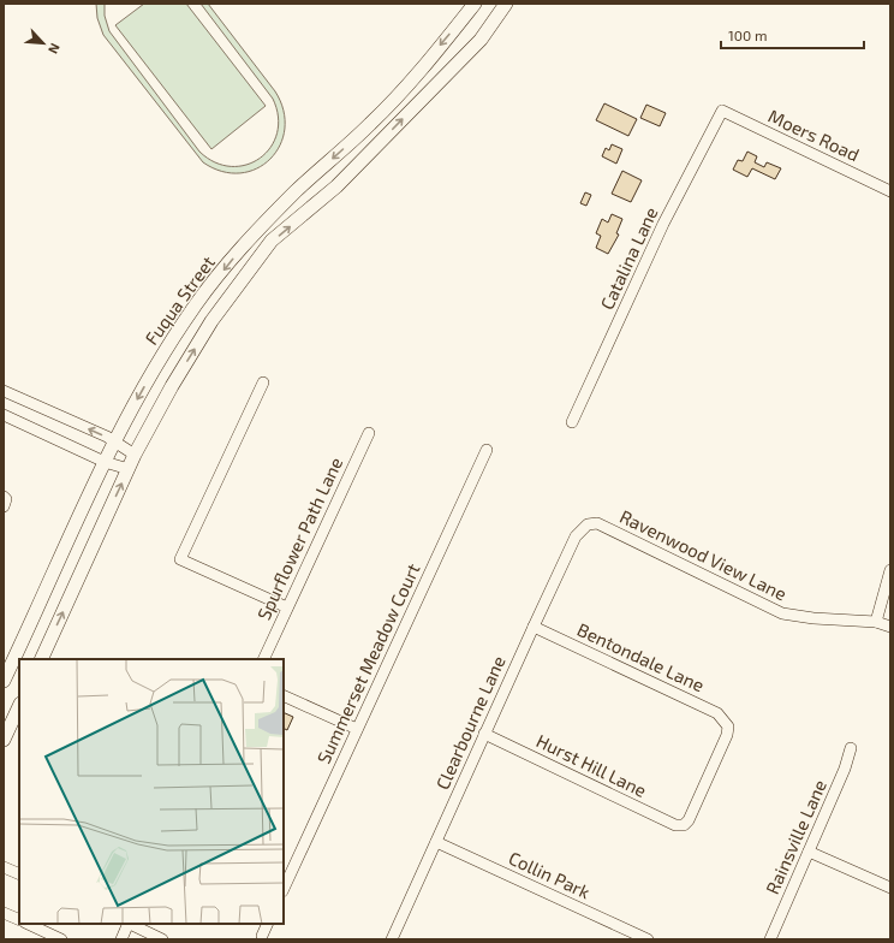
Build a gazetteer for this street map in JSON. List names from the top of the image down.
{
  "streets": {
    "main road": ["Fuqua Street"],
    "street": [
      "Moers Road",
      "Catalina Lane",
      "Spurflower Path Lane",
      "Ravenwood View Lane",
      "Bentondale Lane",
      "Summerset Meadow Court",
      "Clearbourne Lane",
      "Hurst Hill Lane",
      "Rainsville Lane",
      "Collin Park"
    ]
  },
  "crossings": [
    ["Moers Road", "Catalina Lane"],
    ["Ravenwood View Lane", "Clearbourne Lane"],
    ["Bentondale Lane", "Clearbourne Lane"],
    ["Bentondale Lane", "Hurst Hill Lane"],
    ["Clearbourne Lane", "Hurst Hill Lane"],
    ["Clearbourne Lane", "Collin Park"]
  ],
  "scale_bar": "100 m",
  "north": "bottom right"
}
